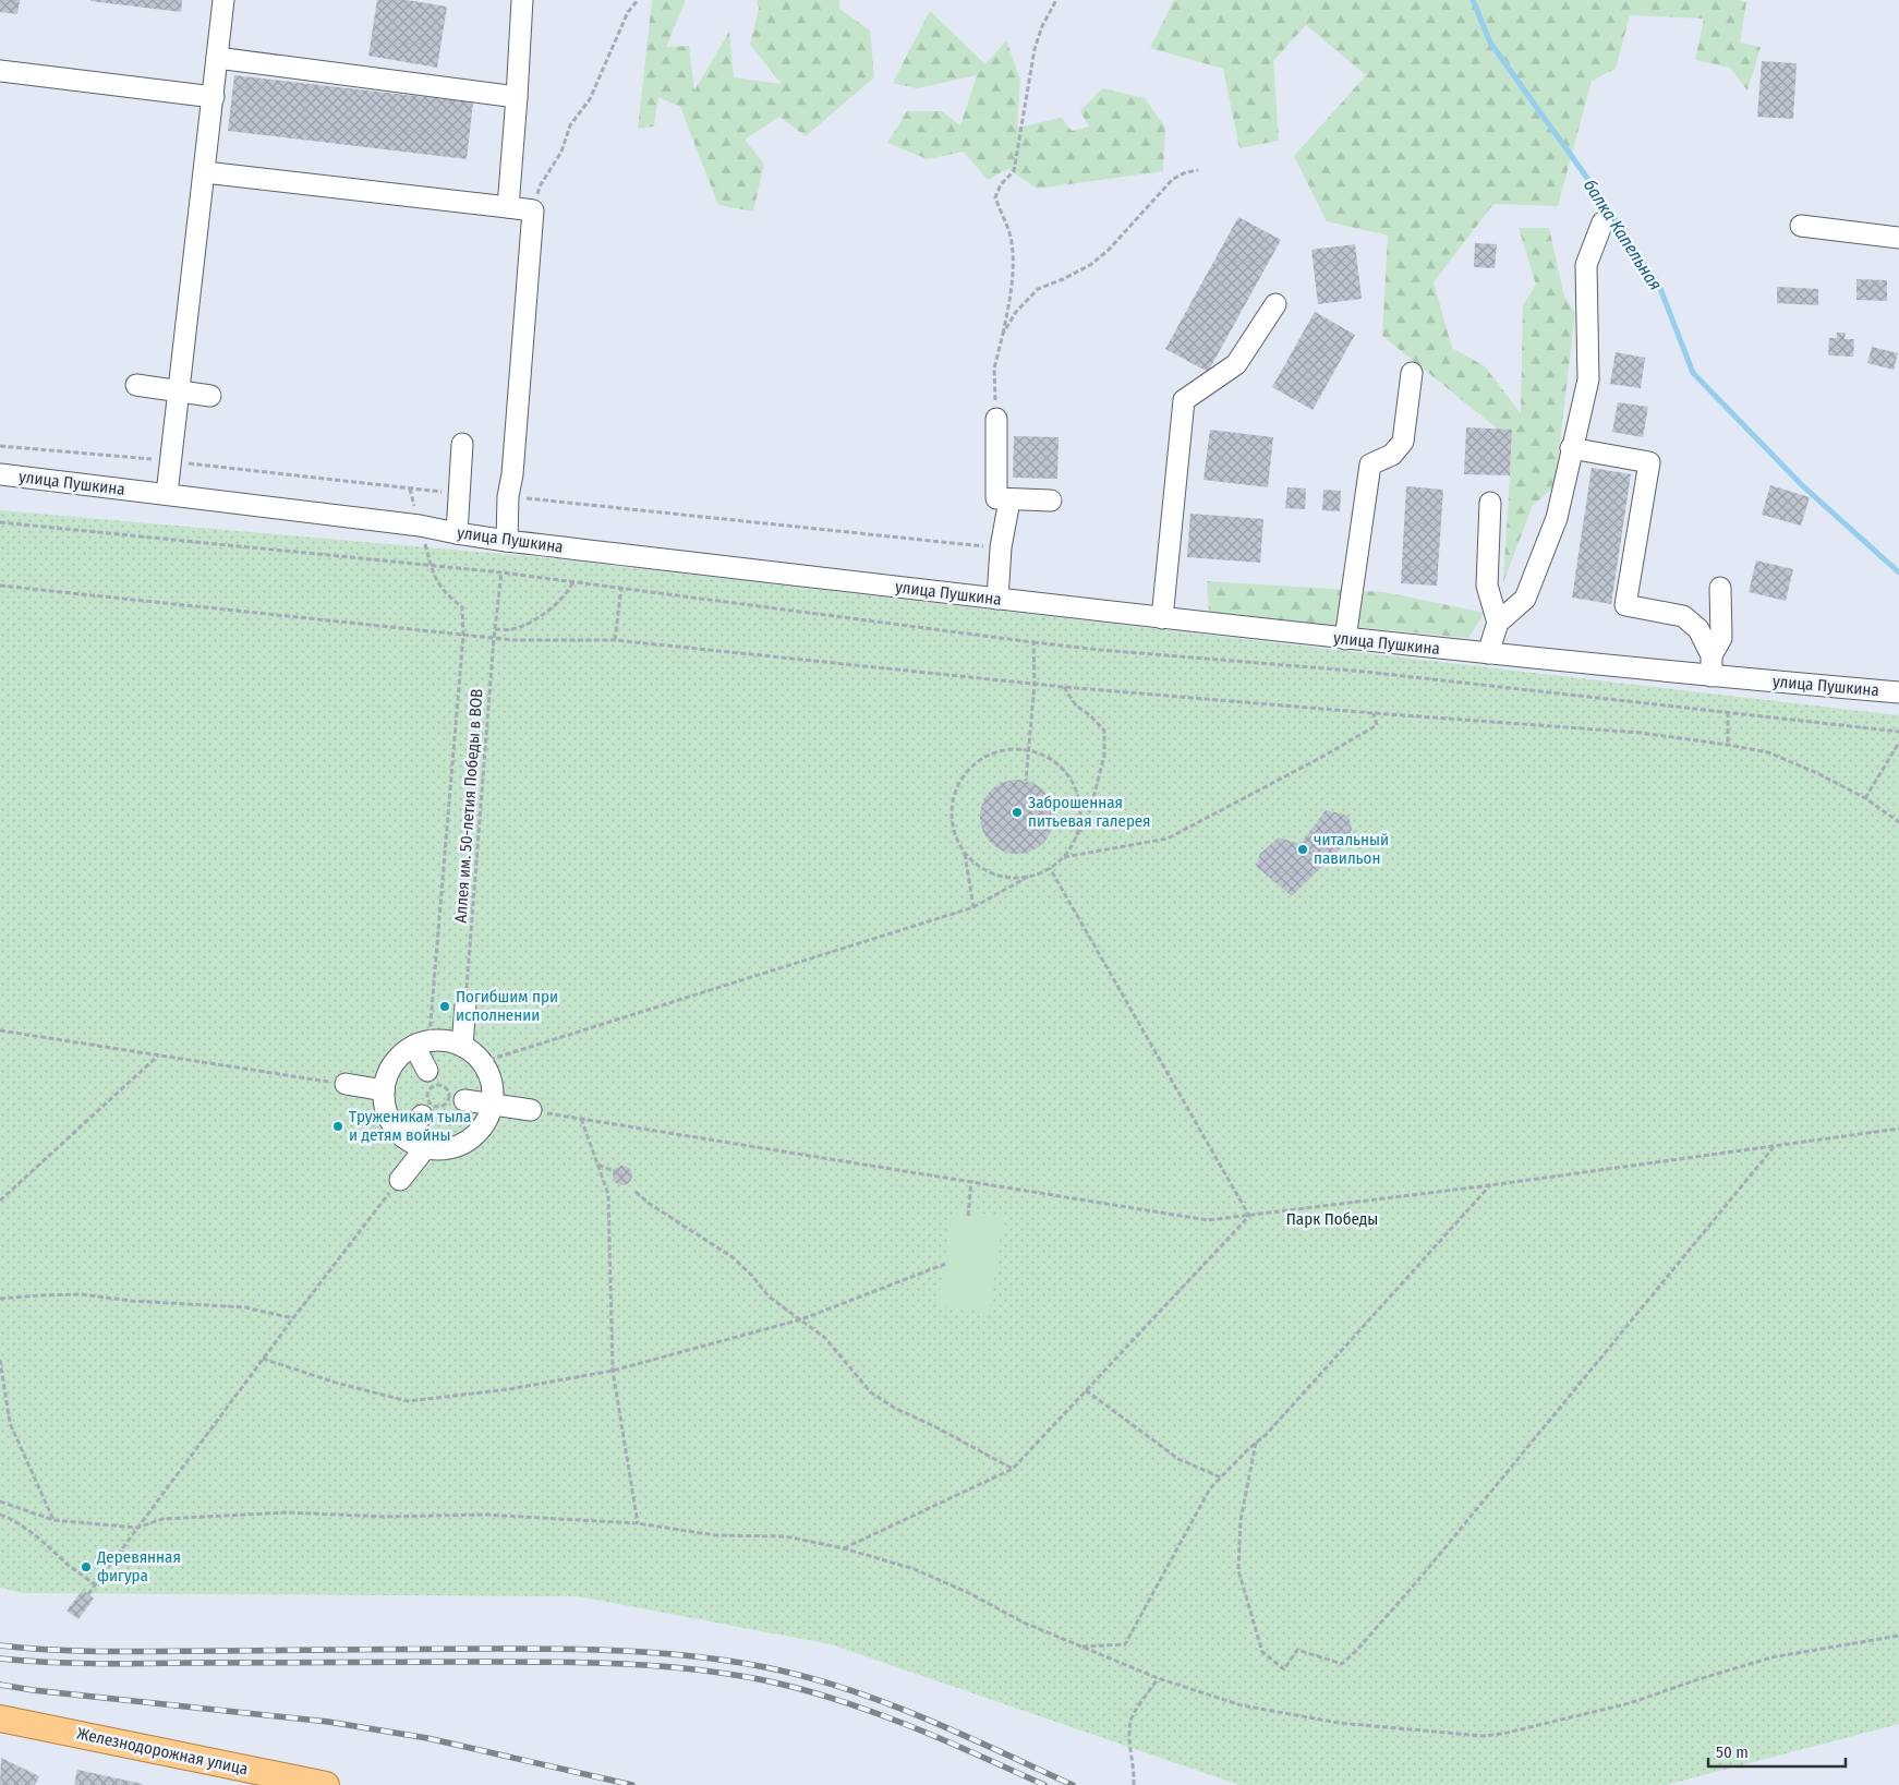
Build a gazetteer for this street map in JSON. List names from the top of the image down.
{
  "streets": {
    "main road": ["Железнодорожная улица"],
    "street": ["улица Пушкина"],
    "path": ["Аллея им. 50-летия Победы в ВОВ"]
  },
  "water": ["балка Капельная"],
  "parks": ["Парк Победы"],
  "places": [
    "Заброшенная питьевая галерея",
    "читальный павильон",
    "Погибшим при исполнении",
    "Труженикам тыла и детям войны",
    "Деревянная фигура"
  ],
  "scale_bar": "50 m"
}
